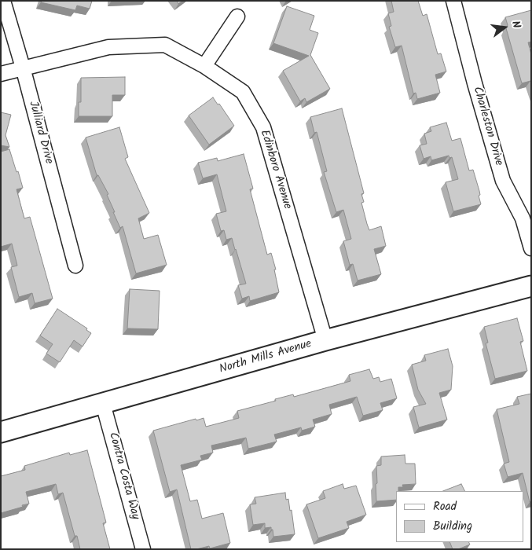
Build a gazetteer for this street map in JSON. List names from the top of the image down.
{
  "streets": {
    "main road": ["North Mills Avenue"],
    "street": [
      "Charleston Drive",
      "Julliard Drive",
      "Edinboro Avenue",
      "Contra Costa Way"
    ]
  },
  "crossings": [
    ["Julliard Drive", "Edinboro Avenue"],
    ["Edinboro Avenue", "North Mills Avenue"],
    ["North Mills Avenue", "Contra Costa Way"]
  ],
  "legend": ["Road", "Building"],
  "north": "right"
}
